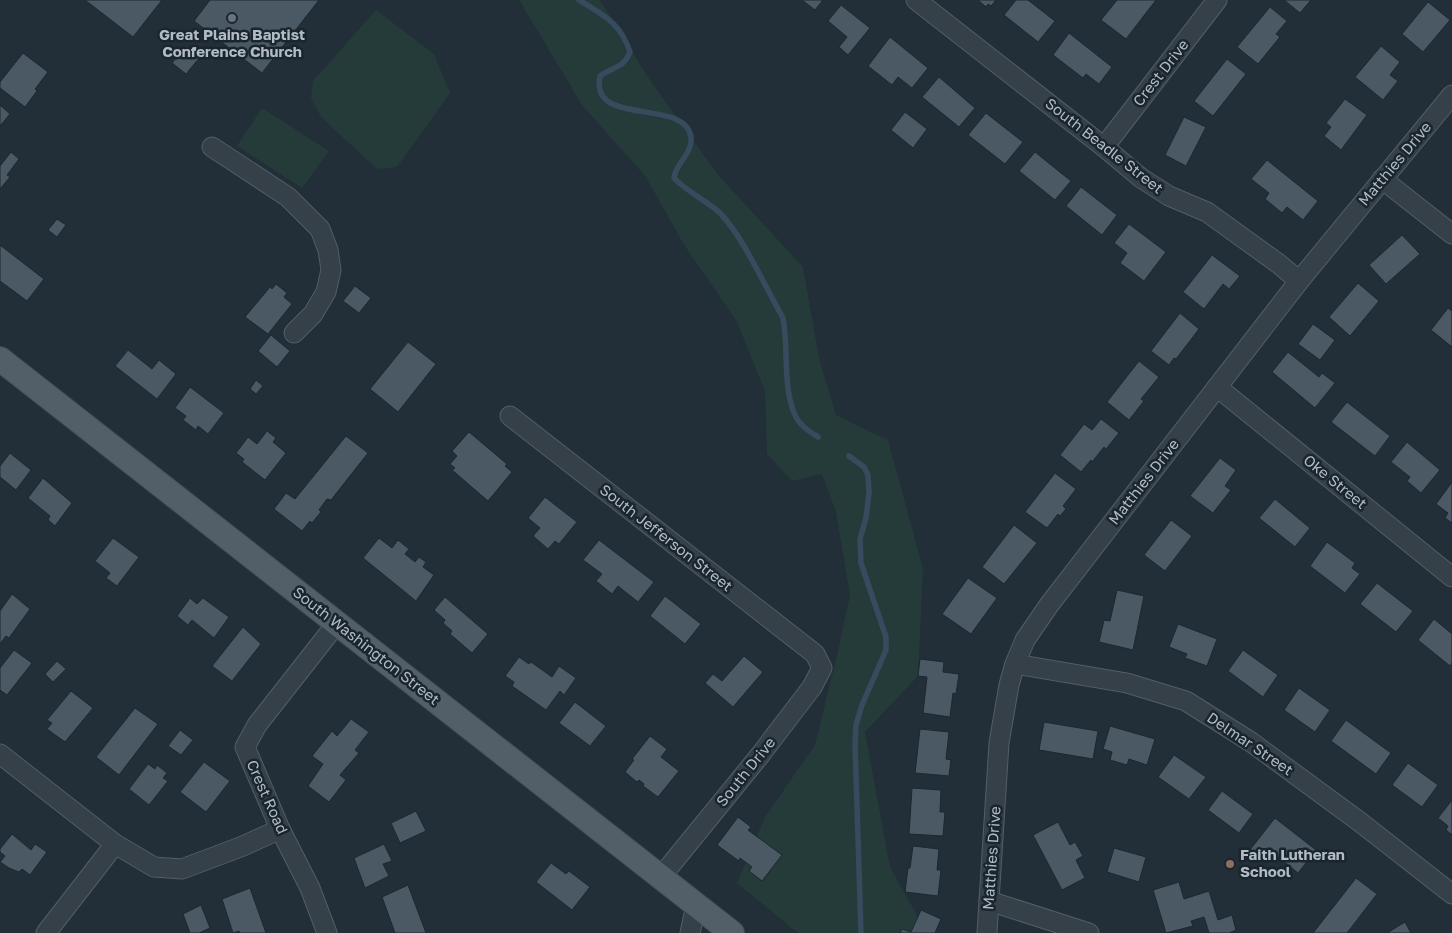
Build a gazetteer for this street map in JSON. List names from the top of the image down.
{
  "streets": {
    "main road": ["South Washington Street"],
    "street": [
      "Crest Drive",
      "South Beadle Street",
      "Matthies Drive",
      "Oke Street",
      "South Jefferson Street",
      "Delmar Street",
      "South Drive",
      "Crest Road"
    ]
  },
  "crossings": [
    ["Crest Drive", "South Beadle Street"],
    ["South Beadle Street", "Matthies Drive"],
    ["Matthies Drive", "Oke Street"],
    ["Matthies Drive", "Delmar Street"],
    ["South Jefferson Street", "South Drive"],
    ["South Washington Street", "South Drive"],
    ["South Washington Street", "Crest Road"]
  ],
  "places": ["Great Plains Baptist Conference Church", "Faith Lutheran School"]
}
